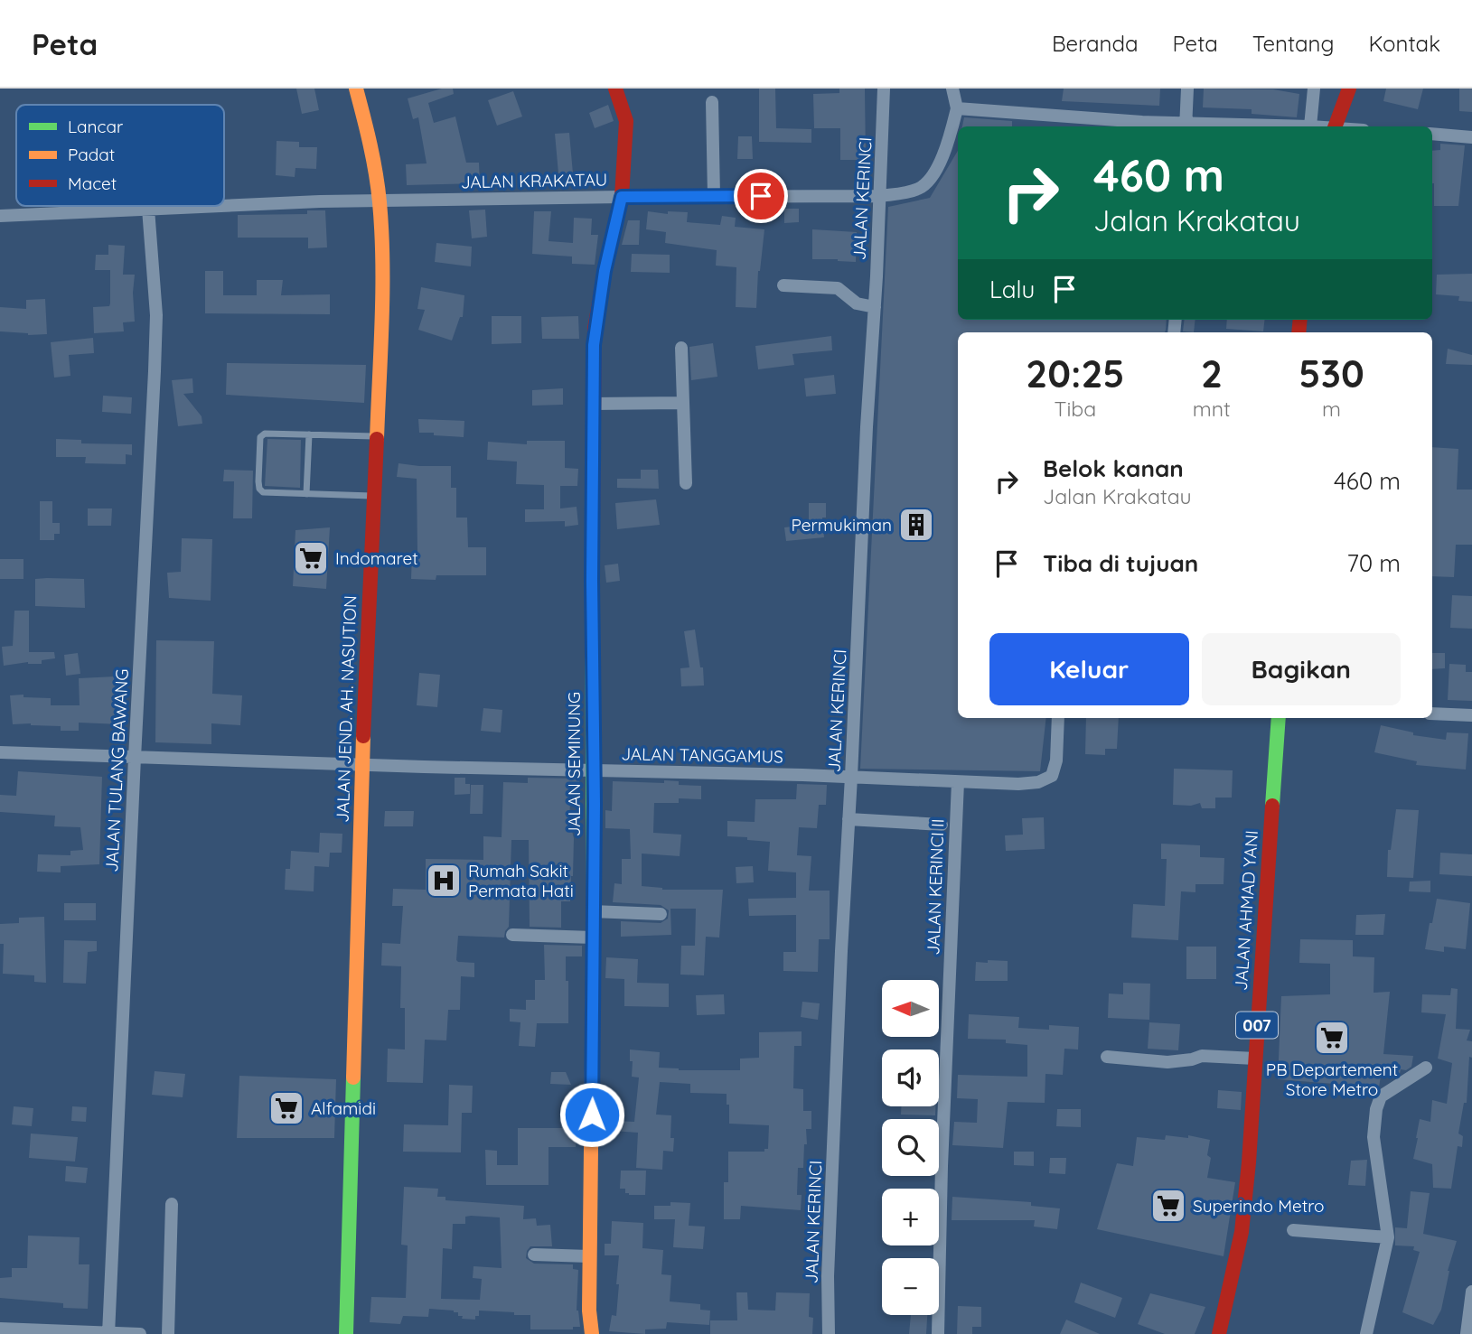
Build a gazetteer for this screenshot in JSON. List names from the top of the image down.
{
  "streets": {
    "main road": [
      "JALAN JEND. AH. NASUTION",
      "JALAN SEMINUNG",
      "JALAN AHMAD YANI",
      "007"
    ],
    "street": [
      "JALAN KRAKATAU",
      "JALAN KERINCI",
      "JALAN TANGGAMUS",
      "JALAN TULANG BAWANG",
      "JALAN KERINCI II"
    ]
  },
  "crossings": [
    ["JALAN KRAKATAU", "JALAN KERINCI"],
    ["JALAN KRAKATAU", "JALAN JEND. AH. NASUTION"],
    ["JALAN KRAKATAU", "JALAN SEMINUNG"],
    ["JALAN KRAKATAU", "JALAN TULANG BAWANG"],
    ["JALAN KERINCI", "JALAN TANGGAMUS"],
    ["JALAN JEND. AH. NASUTION", "JALAN TANGGAMUS"],
    ["JALAN TANGGAMUS", "JALAN SEMINUNG"],
    ["JALAN TANGGAMUS", "JALAN TULANG BAWANG"],
    ["JALAN TANGGAMUS", "JALAN KERINCI II"]
  ],
  "places": {
    "building": ["Permukiman"],
    "supermarket": [
      "Indomaret",
      "PB Departement Store Metro",
      "Alfamidi",
      "Superindo Metro"
    ],
    "hospital": ["Rumah Sakit Permata Hati"]
  },
  "legend": ["Lancar", "Padat", "Macet"],
  "north": "left",
  "page": {
    "header": "Peta",
    "nav": [
      "Beranda",
      "Peta",
      "Tentang",
      "Kontak"
    ],
    "turn": ["460 m", "Jalan Krakatau"],
    "then": "Lalu",
    "eta": [
      "20:25",
      "Tiba",
      "2",
      "mnt",
      "530",
      "m"
    ],
    "list": [
      {
        "name": "Belok kanan",
        "note": "Jalan Krakatau",
        "value": "460 m"
      },
      {
        "name": "Tiba di tujuan",
        "value": "70 m"
      }
    ],
    "buttons": ["Keluar", "Bagikan"],
    "map_buttons": ["+", "−"]
  }
}
